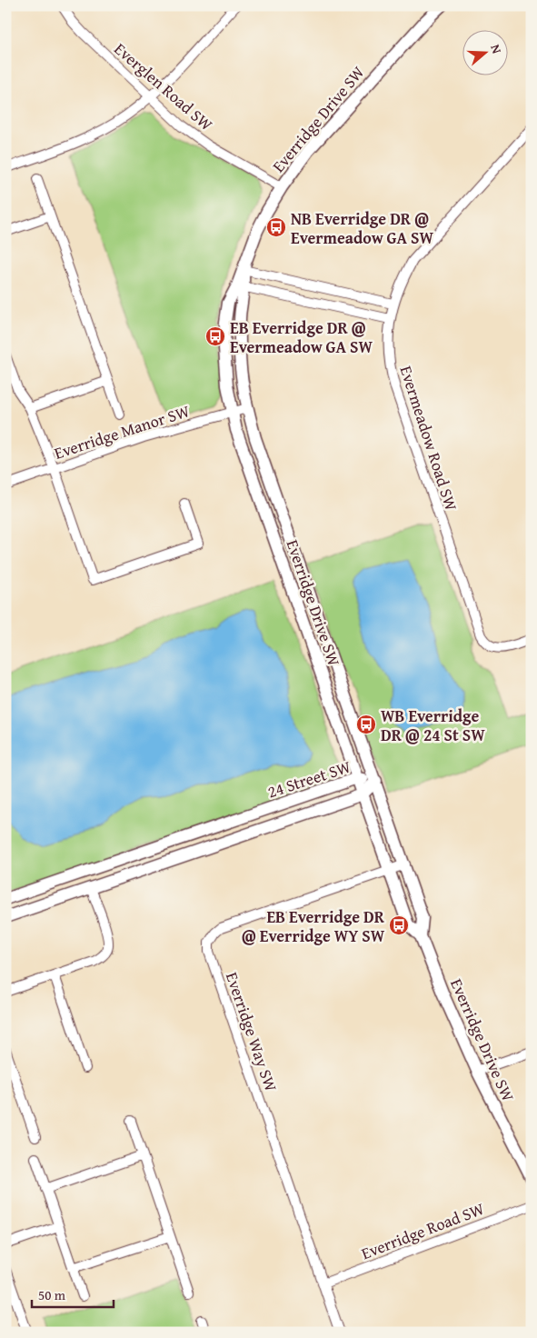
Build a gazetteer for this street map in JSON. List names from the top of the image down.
{
  "streets": {
    "street": [
      "Everglen Road SW",
      "Everridge Drive SW",
      "Everridge Manor SW",
      "Evermeadow Road SW",
      "24 Street SW",
      "Everridge Way SW",
      "Everridge Road SW"
    ]
  },
  "crossings": [
    ["Everglen Road SW", "Everridge Drive SW"],
    ["Everridge Drive SW", "Everridge Manor SW"],
    ["Everridge Drive SW", "24 Street SW"],
    ["Everridge Drive SW", "Everridge Way SW"],
    ["Everridge Way SW", "Everridge Road SW"]
  ],
  "places": {
    "bus stop": [
      "NB Everridge DR @ Evermeadow GA SW",
      "EB Everridge DR @ Evermeadow GA SW",
      "WB Everridge DR @ 24 St SW",
      "EB Everridge DR @ Everridge WY SW"
    ]
  },
  "scale_bar": "50 m",
  "north": "right"
}
